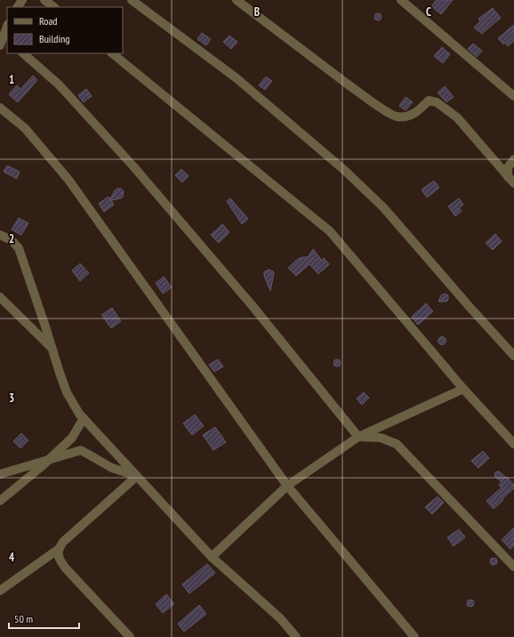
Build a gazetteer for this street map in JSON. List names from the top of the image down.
{
  "legend": ["Road", "Building"],
  "scale_bar": "50 m",
  "grid": {
    "columns": ["B", "C"],
    "rows": [
      "1",
      "2",
      "3",
      "4"
    ]
  }
}
